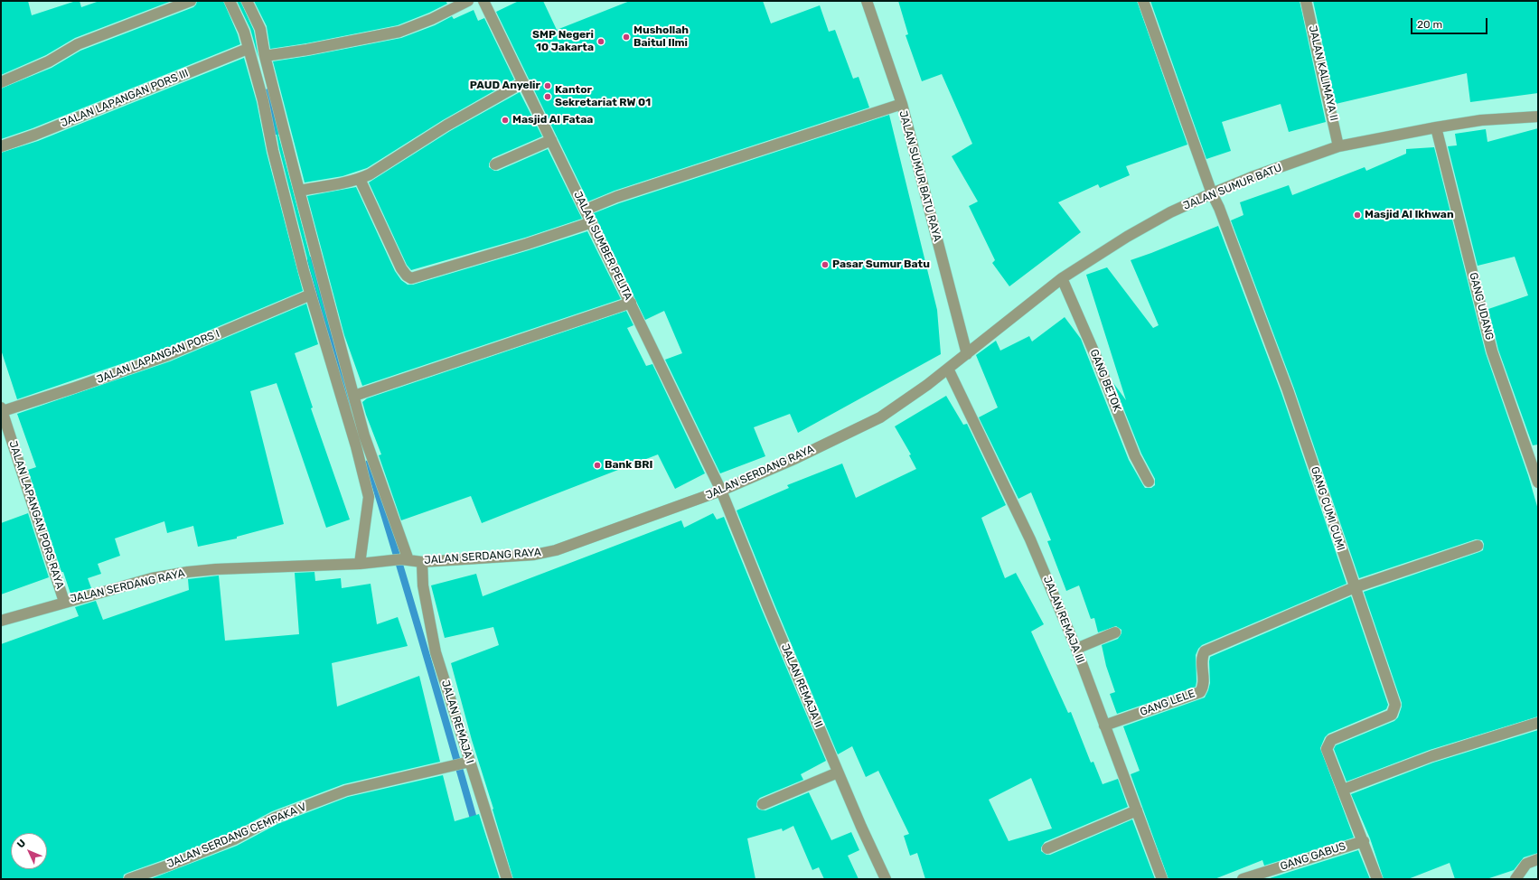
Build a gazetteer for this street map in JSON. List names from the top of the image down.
{
  "streets": {
    "street": [
      "JALAN KALIMAYA II",
      "JALAN LAPANGAN PORS III",
      "JALAN SUMUR BATU RAYA",
      "JALAN SUMUR BATU",
      "JALAN SUMBER PELITA",
      "GANG UDANG",
      "JALAN LAPANGAN PORS I",
      "GANG BETOK",
      "JALAN SERDANG RAYA",
      "GANG CUMI CUMI",
      "JALAN LAPANGAN PORS RAYA",
      "JALAN REMAJA III",
      "JALAN REMAJA II",
      "GANG LELE",
      "JALAN REMAJA I",
      "JALAN SERDANG CEMPAKA V",
      "GANG GABUS"
    ]
  },
  "crossings": [
    ["JALAN KALIMAYA II", "JALAN SUMUR BATU"],
    ["JALAN SUMUR BATU RAYA", "JALAN SUMUR BATU"],
    ["JALAN SUMUR BATU RAYA", "JALAN SERDANG RAYA"],
    ["JALAN SUMUR BATU", "GANG UDANG"],
    ["JALAN SUMUR BATU", "GANG BETOK"],
    ["JALAN SUMUR BATU", "JALAN SERDANG RAYA"],
    ["JALAN SUMUR BATU", "GANG CUMI CUMI"],
    ["JALAN SUMBER PELITA", "JALAN SERDANG RAYA"],
    ["JALAN SUMBER PELITA", "JALAN REMAJA II"],
    ["JALAN LAPANGAN PORS I", "JALAN LAPANGAN PORS RAYA"],
    ["JALAN SERDANG RAYA", "JALAN LAPANGAN PORS RAYA"],
    ["JALAN SERDANG RAYA", "JALAN REMAJA III"],
    ["JALAN SERDANG RAYA", "JALAN REMAJA II"],
    ["JALAN SERDANG RAYA", "JALAN REMAJA I"],
    ["GANG CUMI CUMI", "GANG LELE"],
    ["GANG CUMI CUMI", "GANG GABUS"],
    ["JALAN REMAJA III", "GANG LELE"],
    ["JALAN REMAJA I", "JALAN SERDANG CEMPAKA V"]
  ],
  "places": [
    "Mushollah Baitul Ilmi",
    "SMP Negeri 10 Jakarta",
    "PAUD Anyelir",
    "Kantor Sekretariat RW 01",
    "Masjid Al Fataa",
    "Masjid Al Ikhwan",
    "Pasar Sumur Batu",
    "Bank BRI"
  ],
  "scale_bar": "20 m",
  "north": "top left"
}
